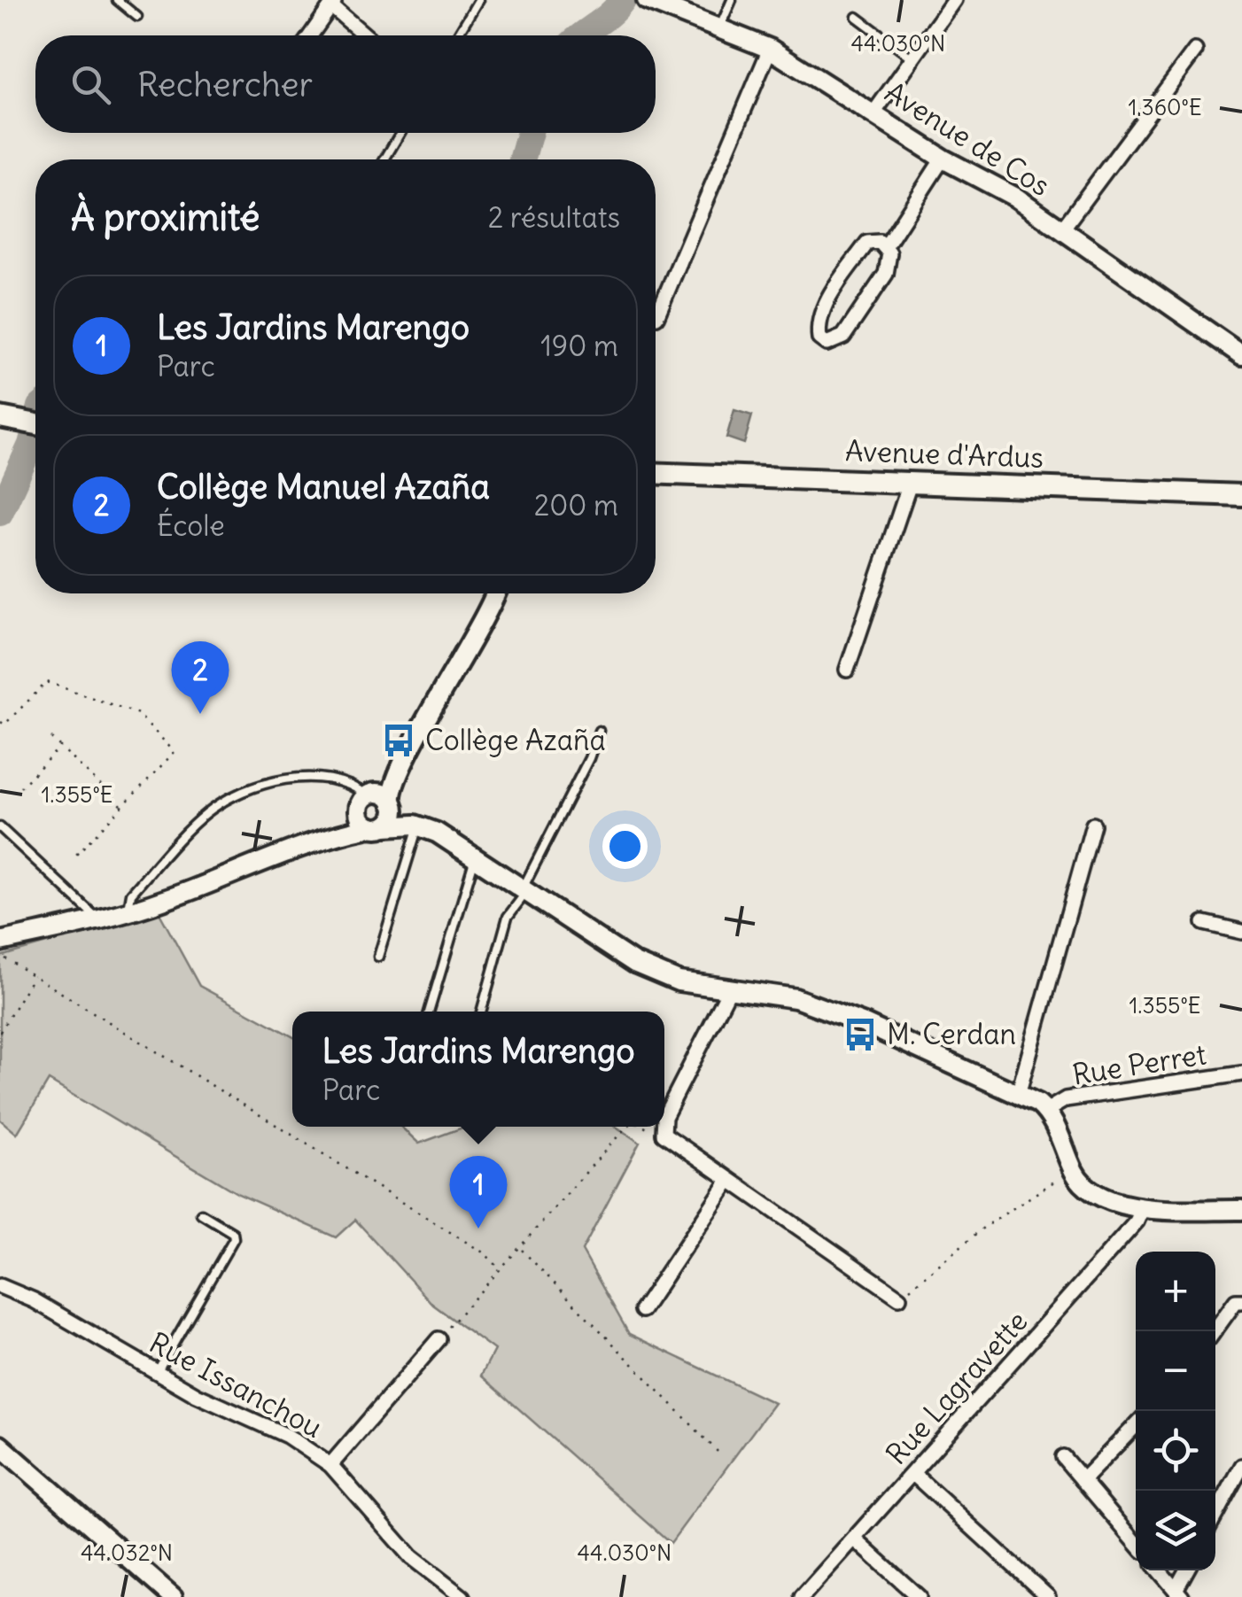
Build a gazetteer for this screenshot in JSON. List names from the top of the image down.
{
  "streets": {
    "main road": ["Avenue d'Ardus"],
    "street": [
      "Avenue de Cos",
      "Rue Perret",
      "Rue Issanchou",
      "Rue Lagravette"
    ]
  },
  "places": {
    "bus stop": ["Collège Azaña", "M. Cerdan"]
  },
  "page": {
    "search": "Rechercher",
    "heading": ["À proximité", "2 résultats"],
    "list": [
      {
        "mark": "1",
        "name": "Les Jardins Marengo",
        "note": "Parc",
        "value": "190 m"
      },
      {
        "mark": "2",
        "name": "Collège Manuel Azaña",
        "note": "École",
        "value": "200 m"
      }
    ],
    "pins": ["2", "1"],
    "popup": ["Les Jardins Marengo", "Parc"],
    "map_buttons": ["+", "−"]
  },
  "coordinates": [
    "44.030°N",
    "1.360°E",
    "1.355°E",
    "44.032°N"
  ]
}
